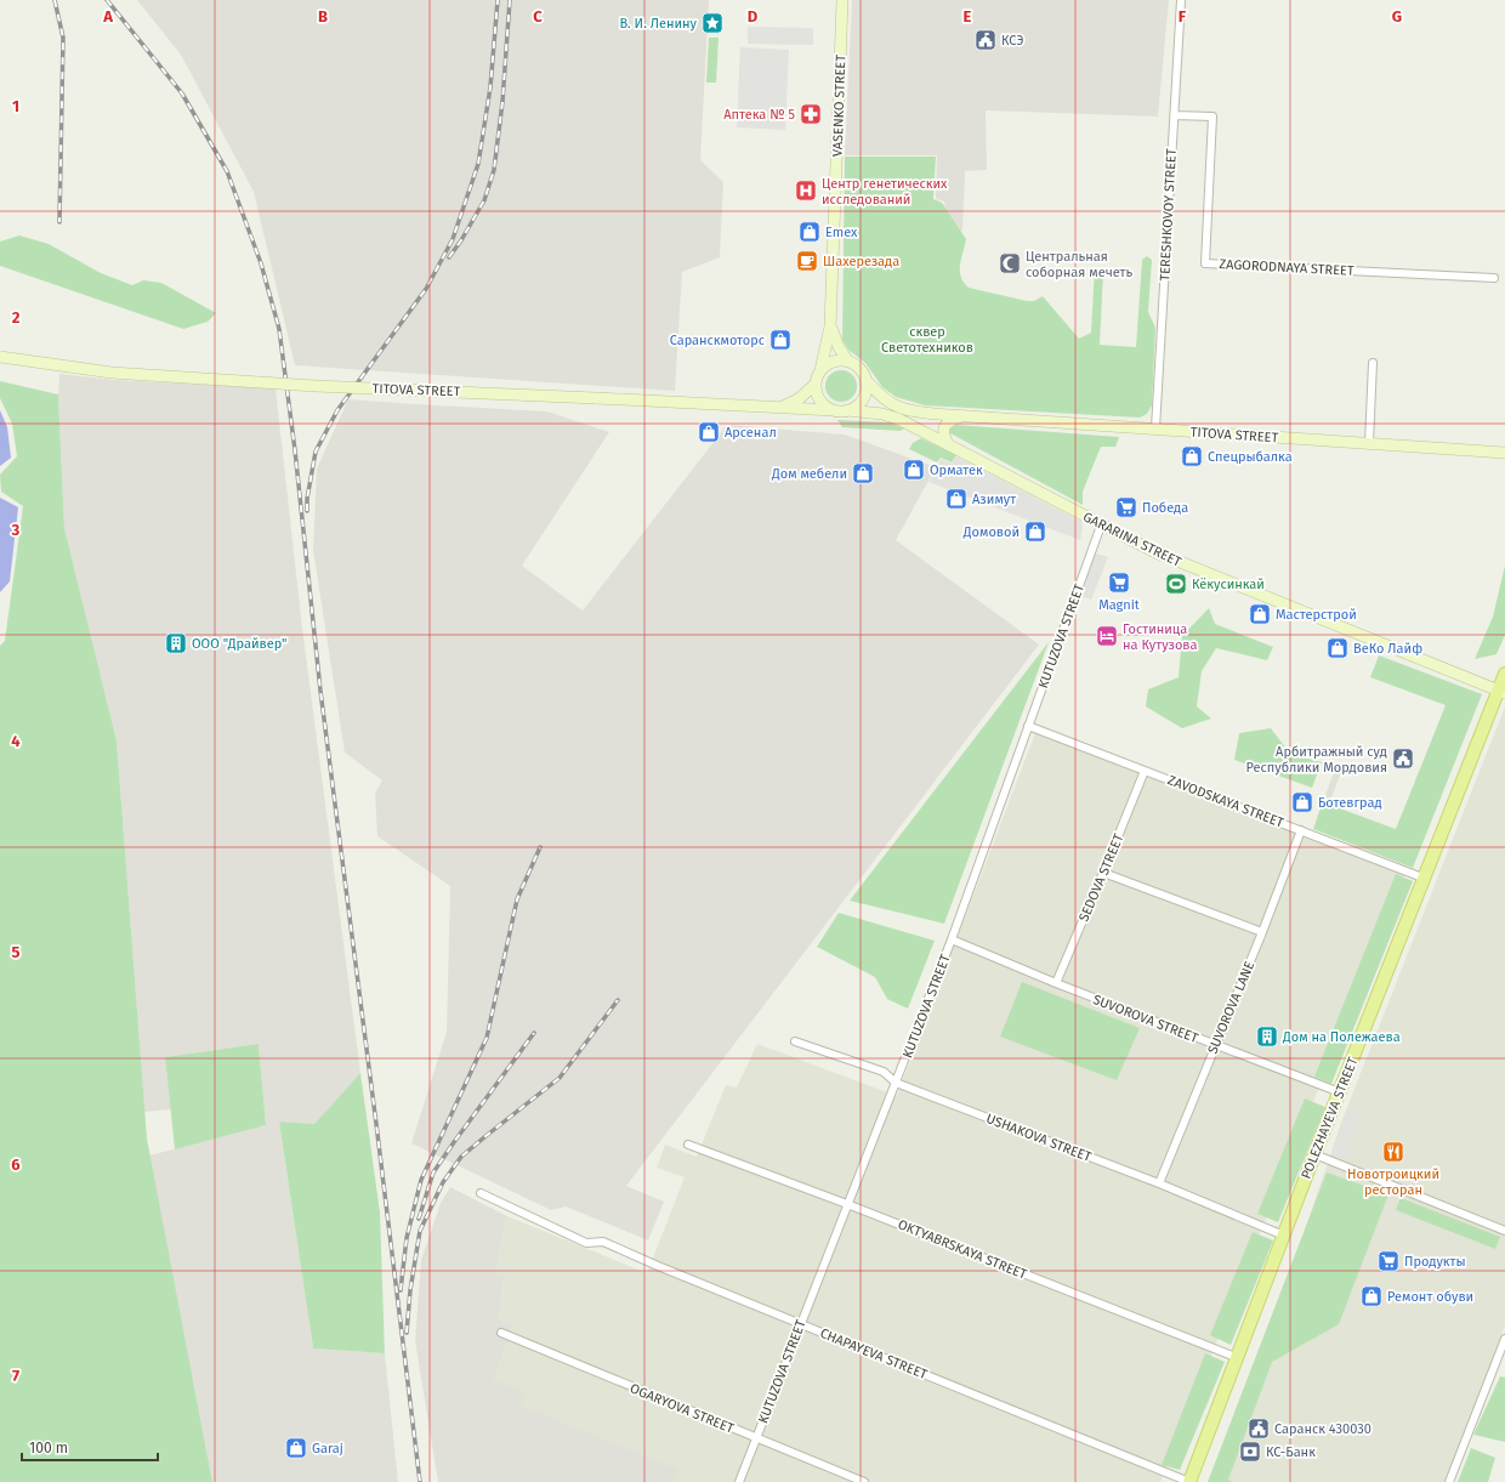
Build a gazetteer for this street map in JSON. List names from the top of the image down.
{
  "streets": {
    "main road": [
      "VASENKO STREET",
      "TITOVA STREET",
      "GARARINA STREET",
      "POLEZHAYEVA STREET"
    ],
    "street": [
      "TERESHKOVOY STREET",
      "ZAGORODNAYA STREET",
      "KUTUZOVA STREET",
      "ZAVODSKAYA STREET",
      "SEDOVA STREET",
      "SUVOROVA LANE",
      "SUVOROVA STREET",
      "USHAKOVA STREET",
      "OKTYABRSKAYA STREET",
      "CHAPAYEVA STREET",
      "OGARYOVA STREET"
    ]
  },
  "crossings": [
    ["VASENKO STREET", "TITOVA STREET"],
    ["VASENKO STREET", "GARARINA STREET"],
    ["TERESHKOVOY STREET", "ZAGORODNAYA STREET"],
    ["TERESHKOVOY STREET", "TITOVA STREET"],
    ["TITOVA STREET", "GARARINA STREET"],
    ["GARARINA STREET", "KUTUZOVA STREET"],
    ["GARARINA STREET", "POLEZHAYEVA STREET"],
    ["KUTUZOVA STREET", "ZAVODSKAYA STREET"],
    ["KUTUZOVA STREET", "SUVOROVA STREET"],
    ["KUTUZOVA STREET", "USHAKOVA STREET"],
    ["KUTUZOVA STREET", "OKTYABRSKAYA STREET"],
    ["KUTUZOVA STREET", "CHAPAYEVA STREET"],
    ["KUTUZOVA STREET", "OGARYOVA STREET"],
    ["ZAVODSKAYA STREET", "SEDOVA STREET"],
    ["ZAVODSKAYA STREET", "SUVOROVA LANE"],
    ["ZAVODSKAYA STREET", "POLEZHAYEVA STREET"],
    ["SEDOVA STREET", "SUVOROVA STREET"],
    ["SUVOROVA LANE", "SUVOROVA STREET"],
    ["SUVOROVA LANE", "USHAKOVA STREET"],
    ["SUVOROVA STREET", "POLEZHAYEVA STREET"],
    ["POLEZHAYEVA STREET", "USHAKOVA STREET"],
    ["POLEZHAYEVA STREET", "OKTYABRSKAYA STREET"],
    ["POLEZHAYEVA STREET", "CHAPAYEVA STREET"]
  ],
  "parks": ["сквер Светотехников"],
  "places": {
    "place": ["В. И. Ленину"],
    "public building": ["КСЭ", "Арбитражный суд Республики Мордовия", "Саранск 430030"],
    "pharmacy": ["Аптека № 5"],
    "hospital": ["Центр генетических исследований"],
    "shop": [
      "Emex",
      "Саранскмоторс",
      "Арсенал",
      "Спецрыбалка",
      "Орматек",
      "Дом мебели",
      "Азимут",
      "Домовой",
      "Мастерстрой",
      "ВеКо Лайф",
      "Ботевград",
      "Ремонт обуви",
      "Garaj"
    ],
    "cafe": ["Шахерезада"],
    "mosque": ["Центральная соборная мечеть"],
    "supermarket": ["Победа", "Magnit", "Продукты"],
    "sports": ["Кёкусинкай"],
    "hotel": ["Гостиница на Кутузова"],
    "building": ["ООО \"Драйвер\"", "Дом на Полежаева"],
    "restaurant": ["Новотроицкий ресторан"],
    "bank": ["КС-Банк"]
  },
  "scale_bar": "100 m",
  "grid": {
    "columns": [
      "A",
      "B",
      "C",
      "D",
      "E",
      "F",
      "G"
    ],
    "rows": [
      "1",
      "2",
      "3",
      "4",
      "5",
      "6",
      "7"
    ]
  }
}
